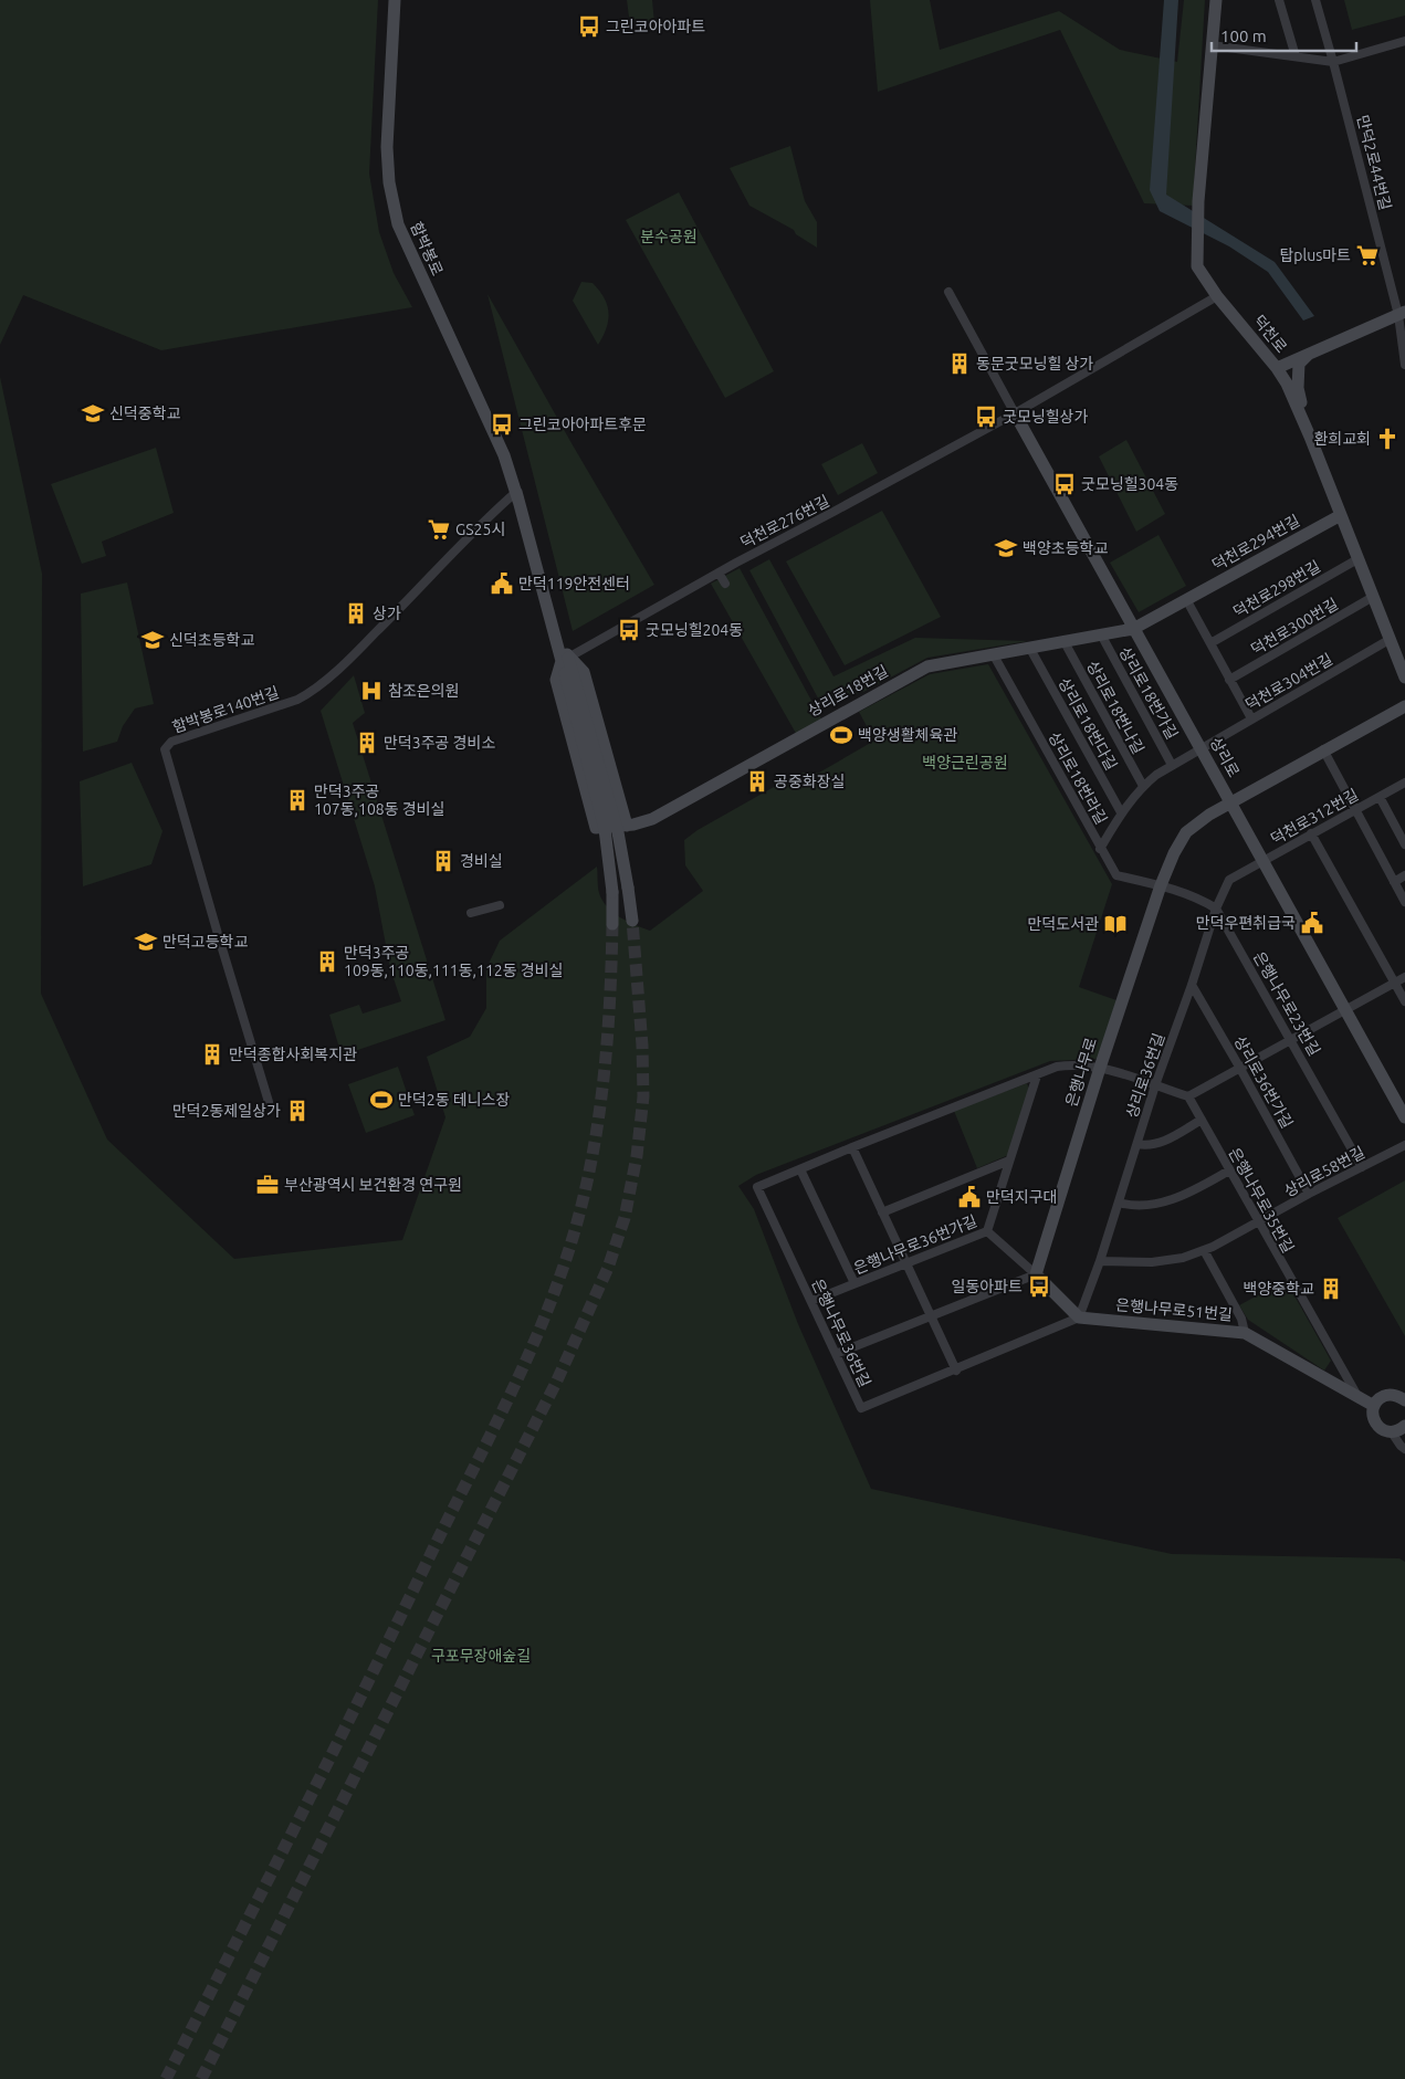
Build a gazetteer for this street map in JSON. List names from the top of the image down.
{
  "streets": {
    "street": [
      "만덕2로44번길",
      "함박봉로",
      "덕천로",
      "덕천로276번길",
      "덕천로294번길",
      "덕천로298번길",
      "덕천로300번길",
      "덕천로304번길",
      "상리로18번길",
      "상리로18번가길",
      "상리로18번나길",
      "함박봉로140번길",
      "상리로18번다길",
      "상리로",
      "상리로18번라길",
      "덕천로312번길",
      "은행나무로23번길",
      "은행나무로",
      "상리로36번길",
      "상리로36번가길",
      "상리로58번길",
      "은행나무로35번길",
      "은행나무로36번가길",
      "은행나무로51번길",
      "은행나무로36번길"
    ]
  },
  "crossings": [
    ["함박봉로", "덕천로276번길"],
    ["함박봉로", "상리로18번길"],
    ["함박봉로", "함박봉로140번길"],
    ["덕천로", "덕천로276번길"],
    ["덕천로", "덕천로294번길"],
    ["덕천로", "덕천로298번길"],
    ["덕천로", "덕천로300번길"],
    ["덕천로", "덕천로304번길"],
    ["덕천로276번길", "상리로18번길"],
    ["덕천로276번길", "상리로"],
    ["덕천로294번길", "상리로18번길"],
    ["덕천로294번길", "상리로"],
    ["덕천로304번길", "상리로18번가길"],
    ["덕천로304번길", "상리로18번나길"],
    ["덕천로304번길", "상리로18번다길"],
    ["덕천로304번길", "상리로"],
    ["덕천로304번길", "상리로18번라길"],
    ["상리로18번길", "상리로18번가길"],
    ["상리로18번길", "상리로18번나길"],
    ["상리로18번길", "상리로18번다길"],
    ["상리로18번길", "상리로"],
    ["상리로18번길", "상리로18번라길"],
    ["상리로", "덕천로312번길"],
    ["상리로", "은행나무로"],
    ["상리로", "상리로36번길"],
    ["상리로18번라길", "은행나무로"],
    ["덕천로312번길", "상리로36번길"],
    ["은행나무로23번길", "상리로36번길"],
    ["은행나무로23번길", "상리로58번길"],
    ["은행나무로", "은행나무로36번길"],
    ["상리로36번길", "상리로36번가길"],
    ["상리로36번길", "상리로58번길"],
    ["상리로36번길", "은행나무로51번길"],
    ["상리로36번길", "은행나무로36번길"],
    ["상리로36번가길", "상리로58번길"],
    ["상리로58번길", "은행나무로35번길"],
    ["은행나무로35번길", "은행나무로51번길"],
    ["은행나무로36번가길", "은행나무로36번길"],
    ["은행나무로51번길", "은행나무로36번길"]
  ],
  "parks": ["분수공원", "백양근린공원", "구포무장애숲길"],
  "places": {
    "bus stop": [
      "그린코아아파트",
      "굿모닝힐상가",
      "그린코아아파트후문",
      "굿모닝힐304동",
      "굿모닝힐204동",
      "일동아파트"
    ],
    "supermarket": ["탑plus마트", "GS25시"],
    "building": [
      "동문굿모닝힐 상가",
      "상가",
      "만덕3주공 경비소",
      "공중화장실",
      "만덕3주공 107동,108동 경비실",
      "경비실",
      "만덕3주공 109동,110동,111동,112동 경비실",
      "만덕종합사회복지관",
      "만덕2동제일상가",
      "백양중학교"
    ],
    "school or university": [
      "신덕중학교",
      "백양초등학교",
      "신덕초등학교",
      "만덕고등학교"
    ],
    "church": ["환희교회"],
    "public building": ["만덕119안전센터", "만덕우편취급국", "만덕지구대"],
    "hospital": ["참조은의원"],
    "sports": ["백양생활체육관", "만덕2동 테니스장"],
    "library": ["만덕도서관"],
    "office": ["부산광역시 보건환경 연구원"]
  },
  "scale_bar": "100 m"
}
